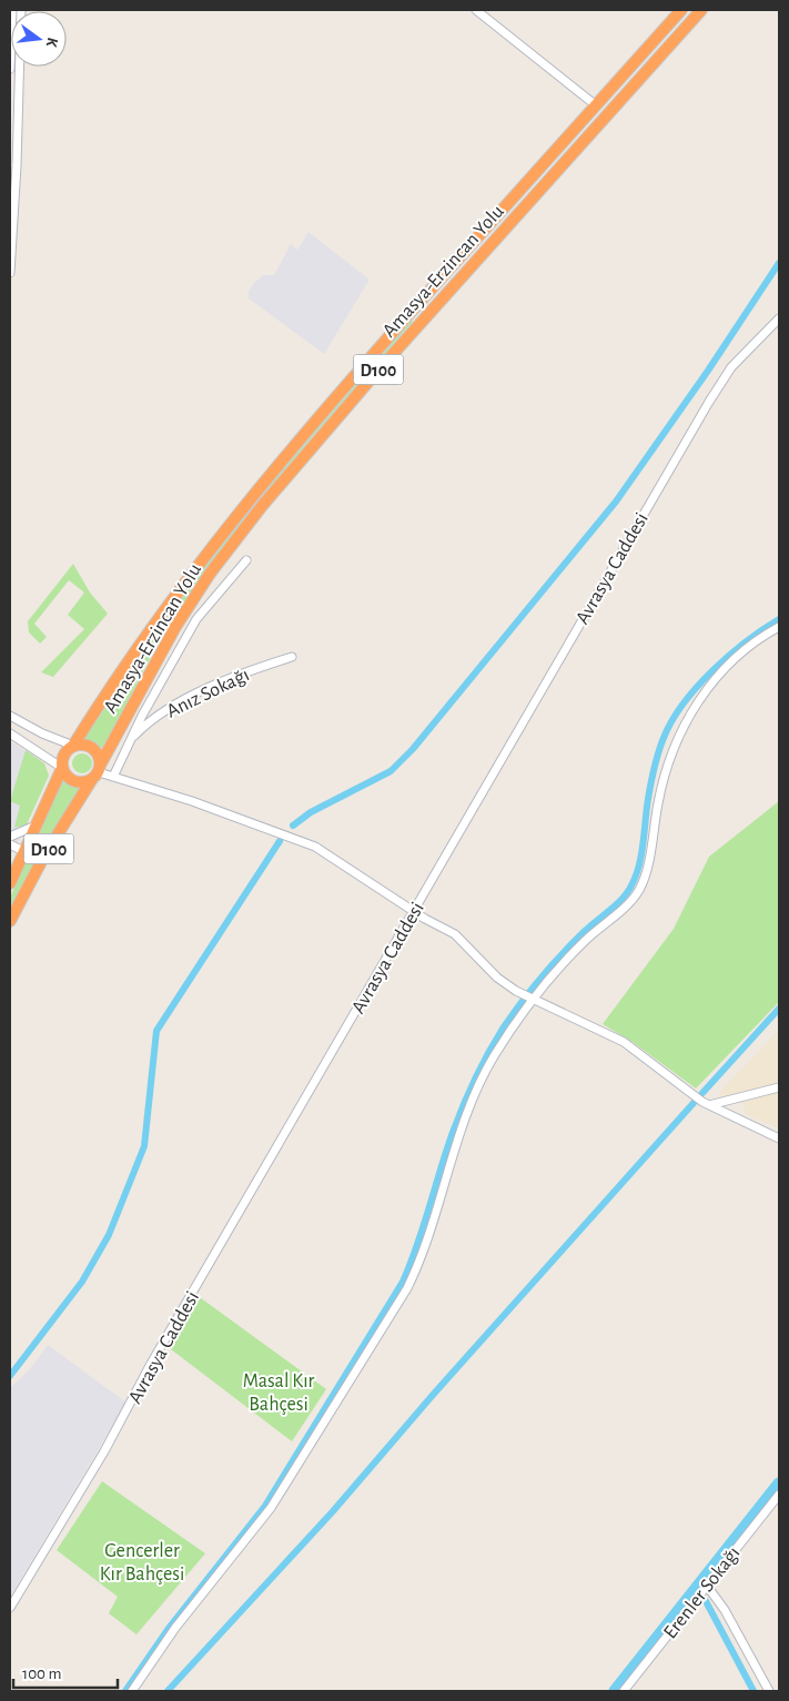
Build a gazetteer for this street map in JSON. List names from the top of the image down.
{
  "streets": {
    "highway": ["Amasya-Erzincan Yolu", "D100"],
    "street": ["Avrasya Caddesi", "Anız Sokağı", "Erenler Sokağı"]
  },
  "crossings": [
    ["Amasya-Erzincan Yolu", "D100"]
  ],
  "parks": ["Masal Kır Bahçesi", "Gencerler Kır Bahçesi"],
  "scale_bar": "100 m",
  "north": "right"
}
